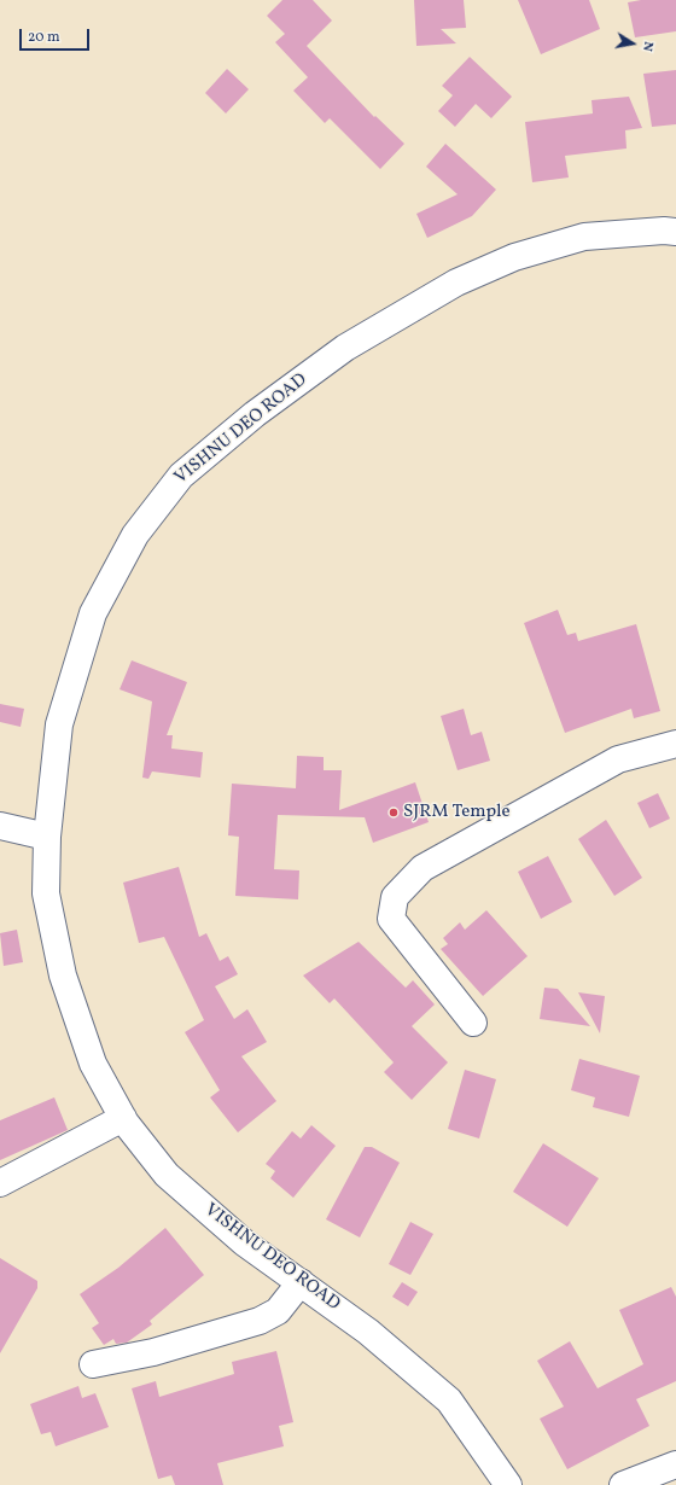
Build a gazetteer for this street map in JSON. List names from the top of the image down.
{
  "streets": {
    "street": ["VISHNU DEO ROAD"]
  },
  "places": ["SJRM Temple"],
  "scale_bar": "20 m",
  "north": "right"
}
